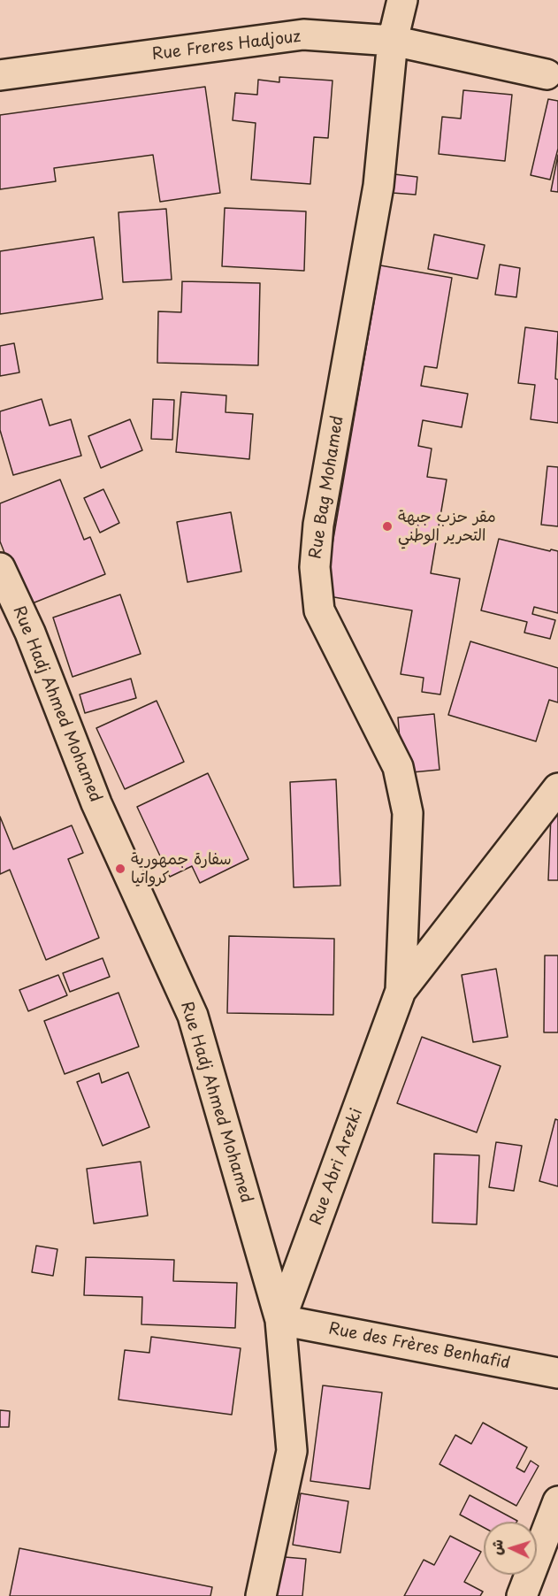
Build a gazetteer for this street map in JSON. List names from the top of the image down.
{
  "streets": {
    "street": [
      "Rue Freres Hadjouz",
      "Rue Bag Mohamed",
      "Rue Hadj Ahmed Mohamed",
      "Rue Abri Arezki",
      "Rue des Frères Benhafid"
    ]
  },
  "crossings": [
    ["Rue Freres Hadjouz", "Rue Bag Mohamed"],
    ["Rue Bag Mohamed", "Rue Abri Arezki"],
    ["Rue Hadj Ahmed Mohamed", "Rue Abri Arezki"],
    ["Rue Hadj Ahmed Mohamed", "Rue des Frères Benhafid"],
    ["Rue Abri Arezki", "Rue des Frères Benhafid"]
  ],
  "places": ["مقر حزب جبهة التحرير الوطني", "سفارة جمهورية كرواتيا"],
  "north": "left"
}
